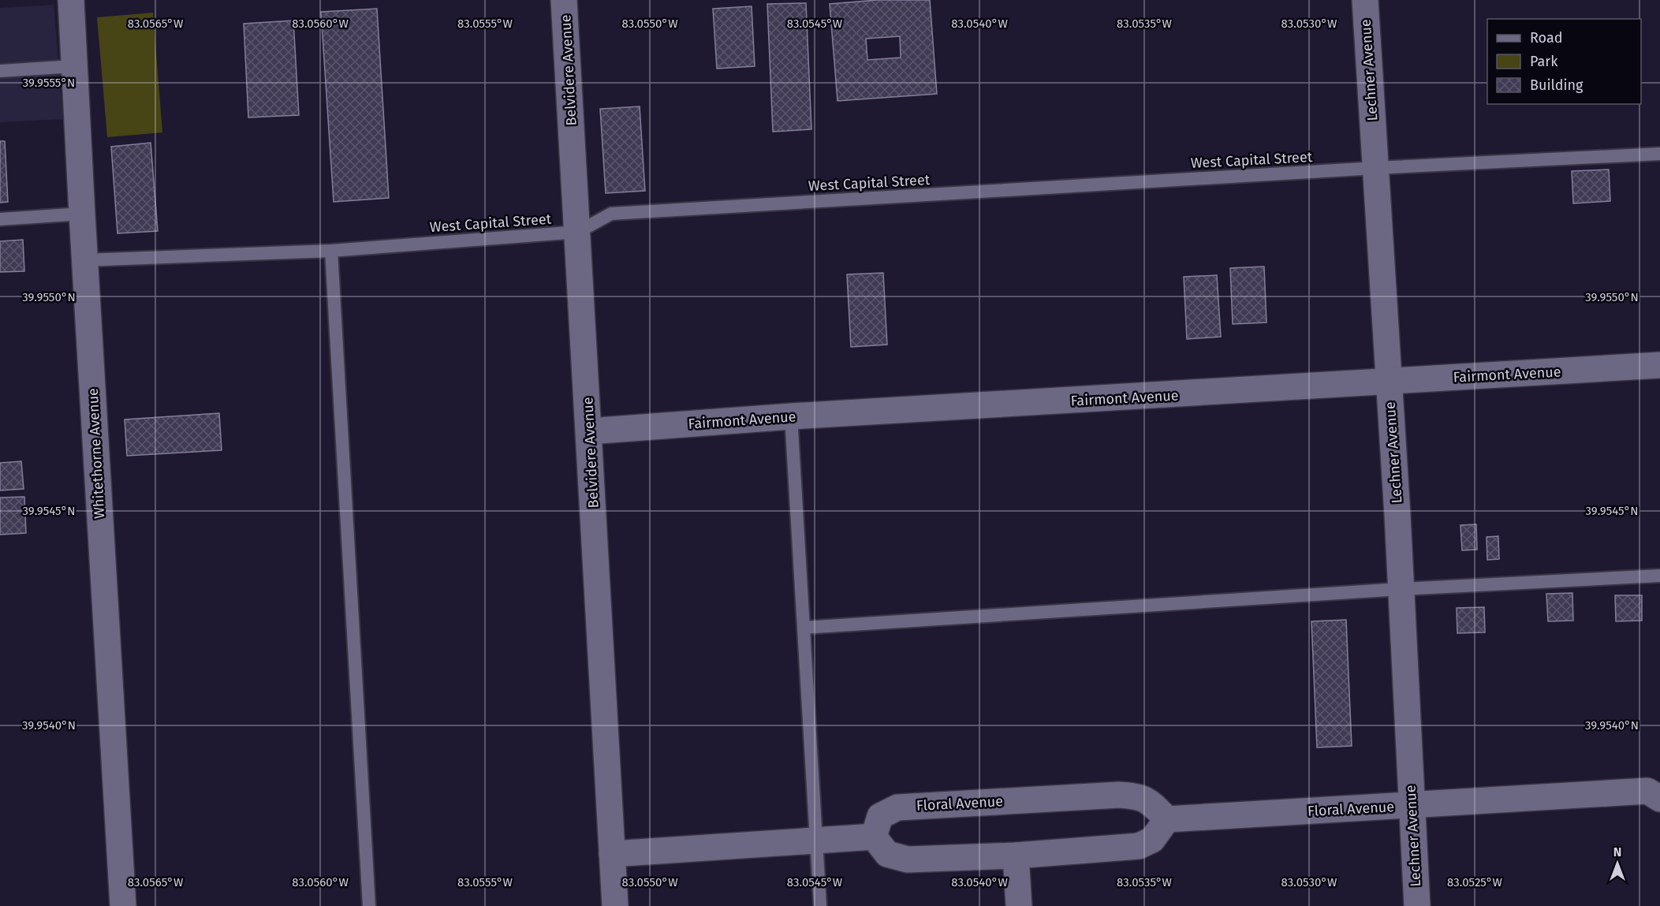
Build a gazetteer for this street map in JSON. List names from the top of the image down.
{
  "streets": {
    "street": [
      "Belvidere Avenue",
      "Lechner Avenue",
      "Fairmont Avenue",
      "Whitethorne Avenue",
      "Floral Avenue"
    ],
    "lane": ["West Capital Street"]
  },
  "crossings": [
    ["Belvidere Avenue", "West Capital Street"],
    ["Belvidere Avenue", "Fairmont Avenue"],
    ["Lechner Avenue", "West Capital Street"],
    ["Lechner Avenue", "Fairmont Avenue"],
    ["Lechner Avenue", "Floral Avenue"],
    ["West Capital Street", "Whitethorne Avenue"]
  ],
  "legend": ["Road", "Park", "Building"],
  "north": "top",
  "coordinates": [
    "83.0565°W",
    "83.0560°W",
    "83.0555°W",
    "83.0550°W",
    "83.0545°W",
    "83.0540°W",
    "83.0535°W",
    "83.0530°W",
    "39.9555°N",
    "39.9550°N",
    "39.9545°N",
    "39.9540°N",
    "83.0525°W"
  ]
}
